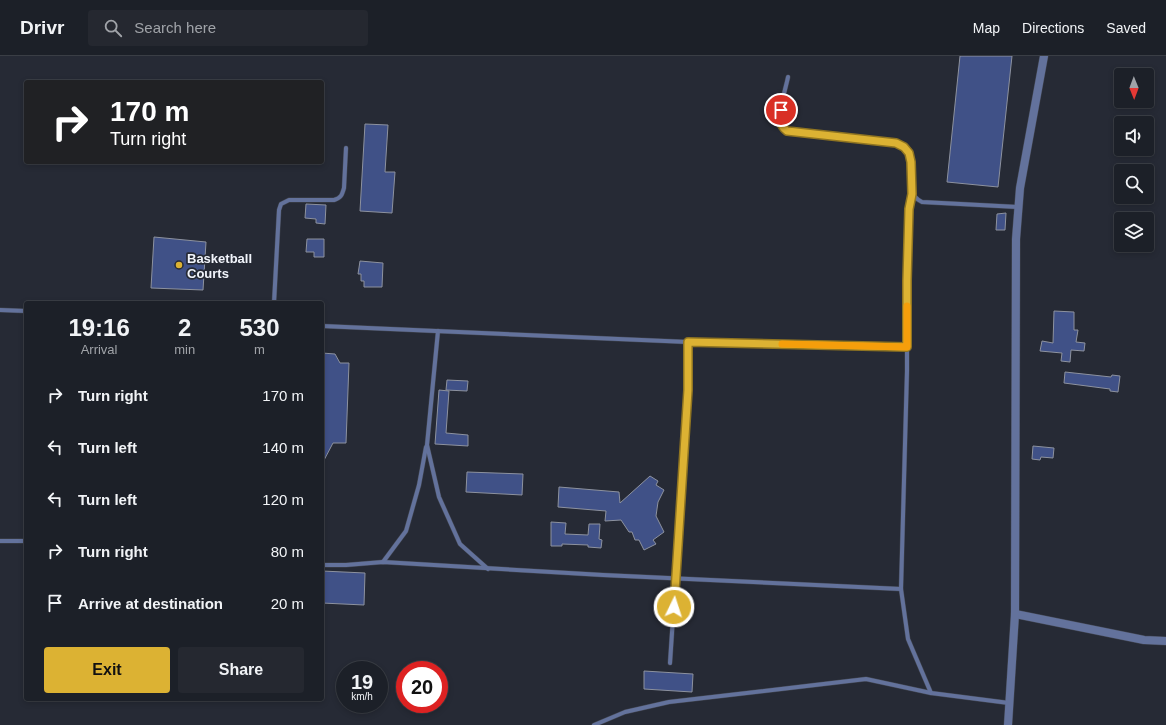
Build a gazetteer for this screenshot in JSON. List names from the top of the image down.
{
  "places": ["Basketball Courts"],
  "north": "bottom",
  "page": {
    "header": "Drivr",
    "search": "Search here",
    "nav": ["Map", "Directions", "Saved"],
    "turn": ["170 m", "Turn right"],
    "eta": [
      "19:16",
      "Arrival",
      "2",
      "min",
      "530",
      "m"
    ],
    "list": [
      {
        "name": "Turn right",
        "value": "170 m"
      },
      {
        "name": "Turn left",
        "value": "140 m"
      },
      {
        "name": "Turn left",
        "value": "120 m"
      },
      {
        "name": "Turn right",
        "value": "80 m"
      },
      {
        "name": "Arrive at destination",
        "value": "20 m"
      }
    ],
    "buttons": ["Exit", "Share"],
    "speed": "19 km/h",
    "limit": "20"
  }
}
